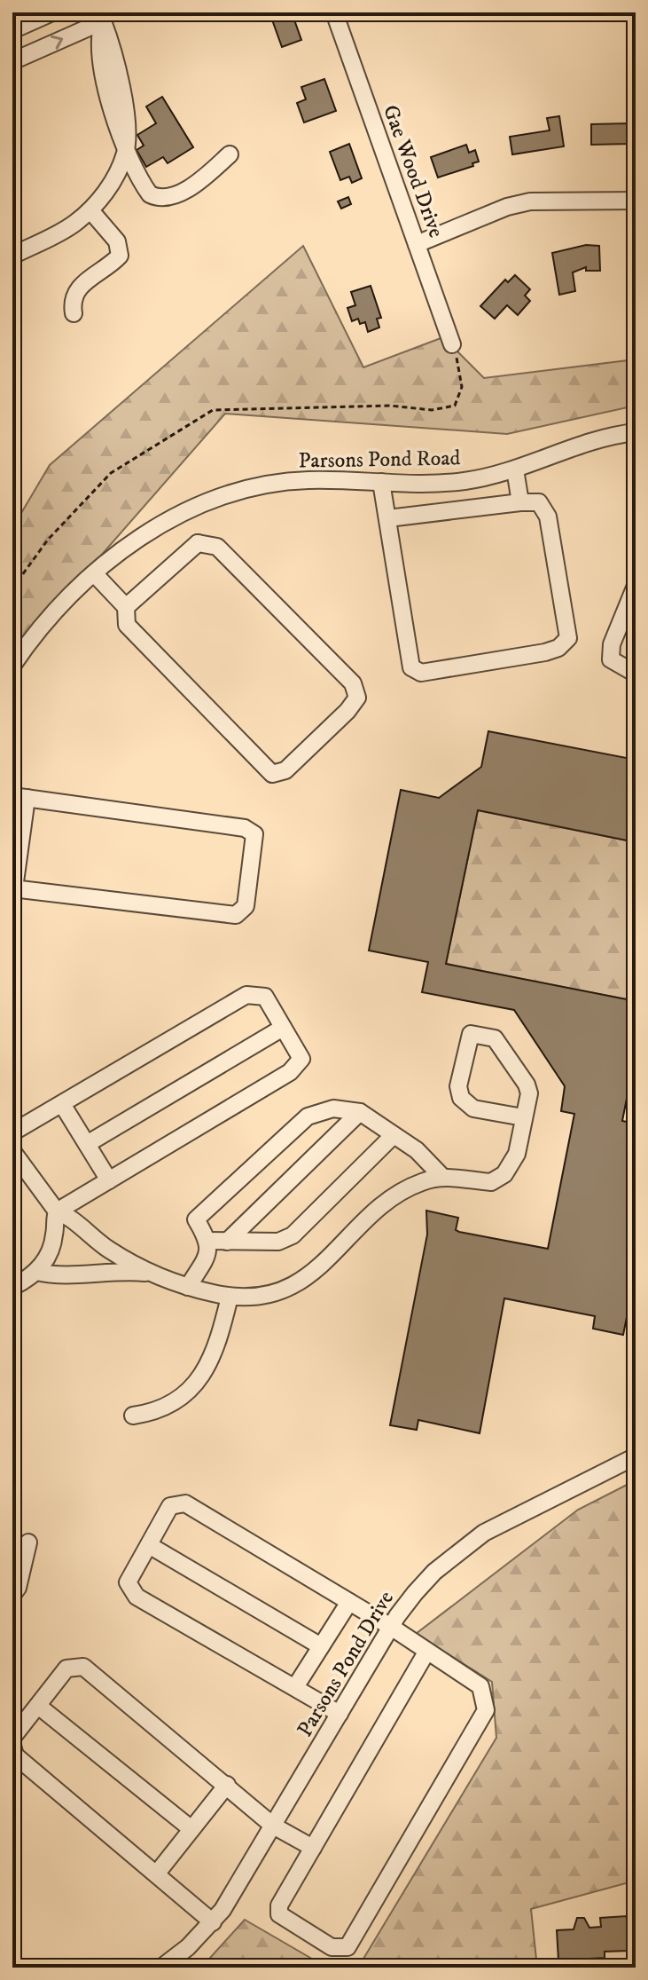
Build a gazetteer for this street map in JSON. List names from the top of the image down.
{
  "streets": {
    "street": ["Gae Wood Drive", "Parsons Pond Road", "Parsons Pond Drive"]
  }
}
